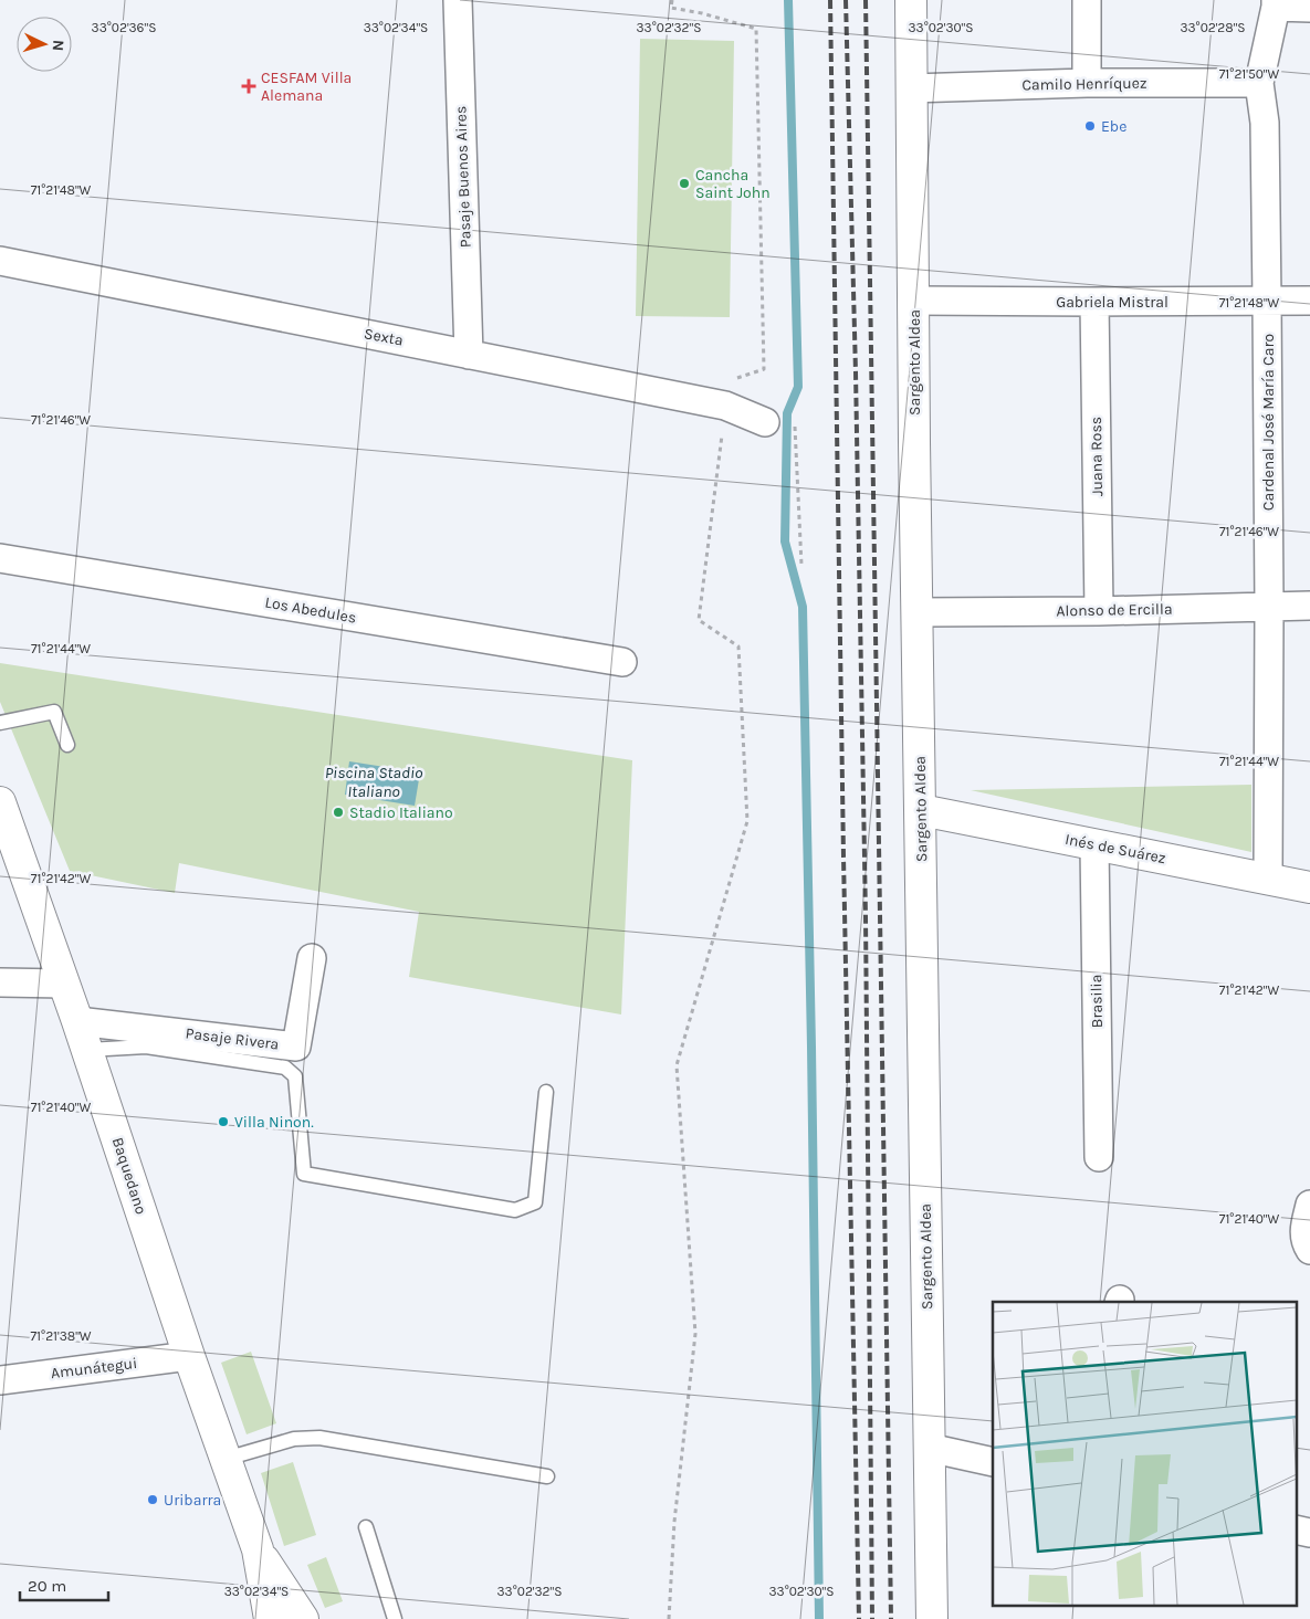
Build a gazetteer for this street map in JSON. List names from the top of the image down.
{
  "streets": {
    "main road": ["Sargento Aldea", "Inés de Suárez", "Baquedano"],
    "street": [
      "Camilo Henríquez",
      "Pasaje Buenos Aires",
      "Gabriela Mistral",
      "Sexta",
      "Cardenal José María Caro",
      "Juana Ross",
      "Los Abedules",
      "Alonso de Ercilla",
      "Brasilia",
      "Pasaje Rivera",
      "Amunátegui"
    ]
  },
  "crossings": [
    ["Camilo Henríquez", "Sargento Aldea"],
    ["Camilo Henríquez", "Cardenal José María Caro"],
    ["Pasaje Buenos Aires", "Sexta"],
    ["Gabriela Mistral", "Sargento Aldea"],
    ["Gabriela Mistral", "Cardenal José María Caro"],
    ["Gabriela Mistral", "Juana Ross"],
    ["Sargento Aldea", "Alonso de Ercilla"],
    ["Sargento Aldea", "Inés de Suárez"],
    ["Cardenal José María Caro", "Alonso de Ercilla"],
    ["Cardenal José María Caro", "Inés de Suárez"],
    ["Juana Ross", "Alonso de Ercilla"],
    ["Inés de Suárez", "Brasilia"],
    ["Pasaje Rivera", "Baquedano"],
    ["Baquedano", "Amunátegui"]
  ],
  "water": ["Piscina Stadio Italiano"],
  "places": {
    "health": ["CESFAM Villa Alemana"],
    "other": [
      "Ebe",
      "Cancha Saint John",
      "Stadio Italiano",
      "Villa Ninon.",
      "Uribarra"
    ]
  },
  "scale_bar": "20 m",
  "north": "right",
  "coordinates": [
    "33°02'36\"S",
    "33°02'34\"S",
    "33°02'32\"S",
    "33°02'30\"S",
    "33°02'28\"S",
    "71°21'50\"W",
    "71°21'48\"W",
    "71°21'46\"W",
    "71°21'44\"W",
    "71°21'42\"W",
    "71°21'40\"W",
    "71°21'38\"W"
  ]
}
